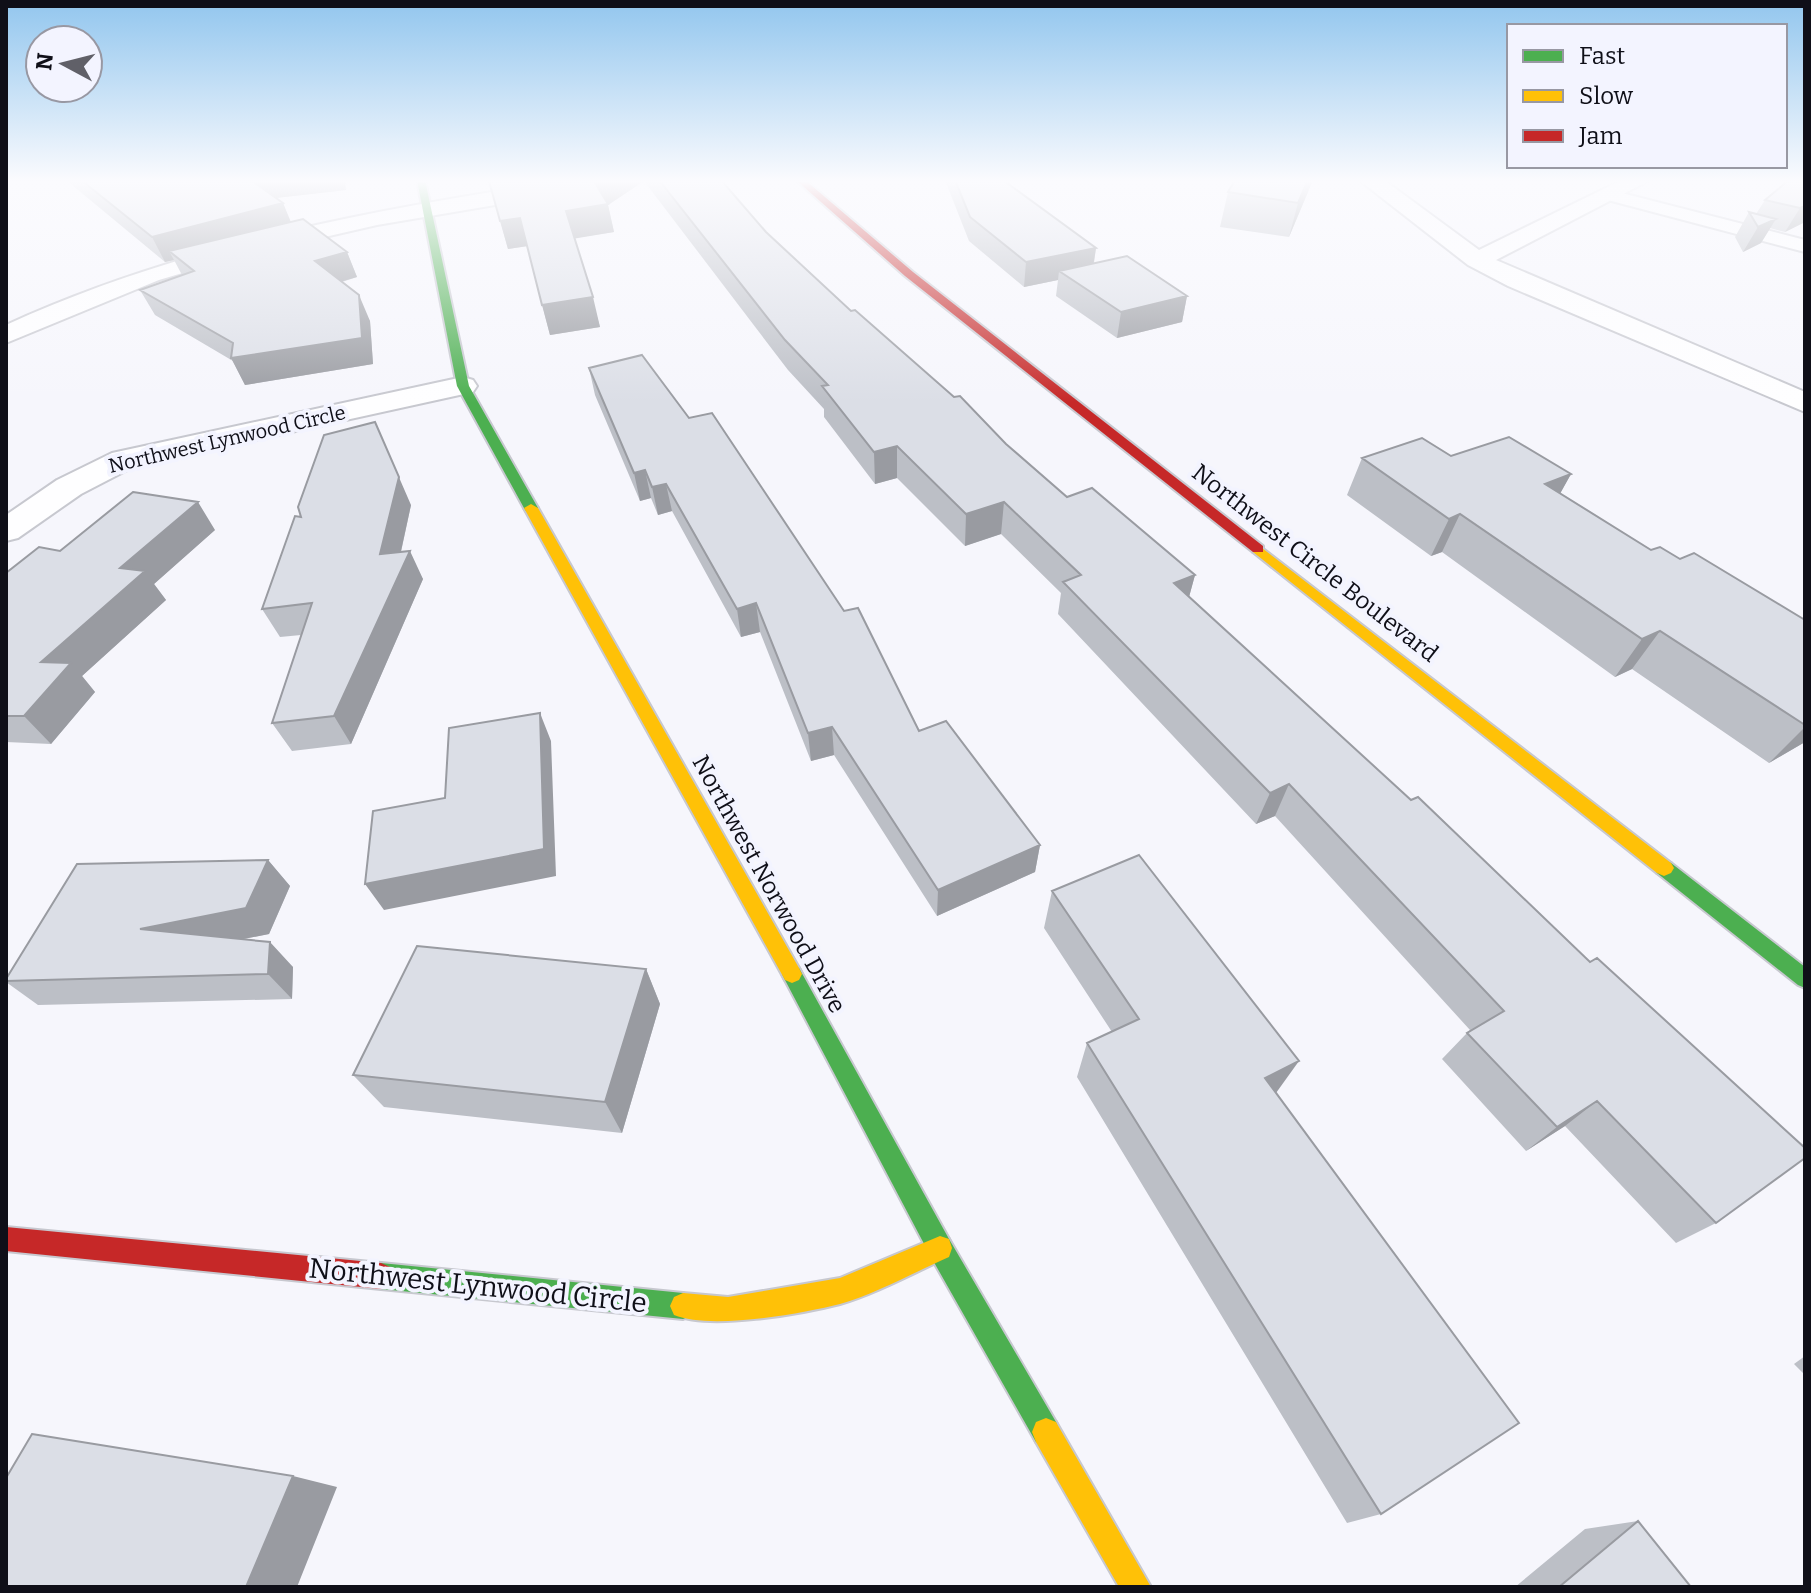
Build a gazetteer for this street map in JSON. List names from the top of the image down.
{
  "streets": {
    "street": ["Northwest Lynwood Circle", "Northwest Circle Boulevard", "Northwest Norwood Drive"]
  },
  "crossings": [
    ["Northwest Lynwood Circle", "Northwest Norwood Drive"]
  ],
  "legend": ["Fast", "Slow", "Jam"],
  "north": "left"
}
